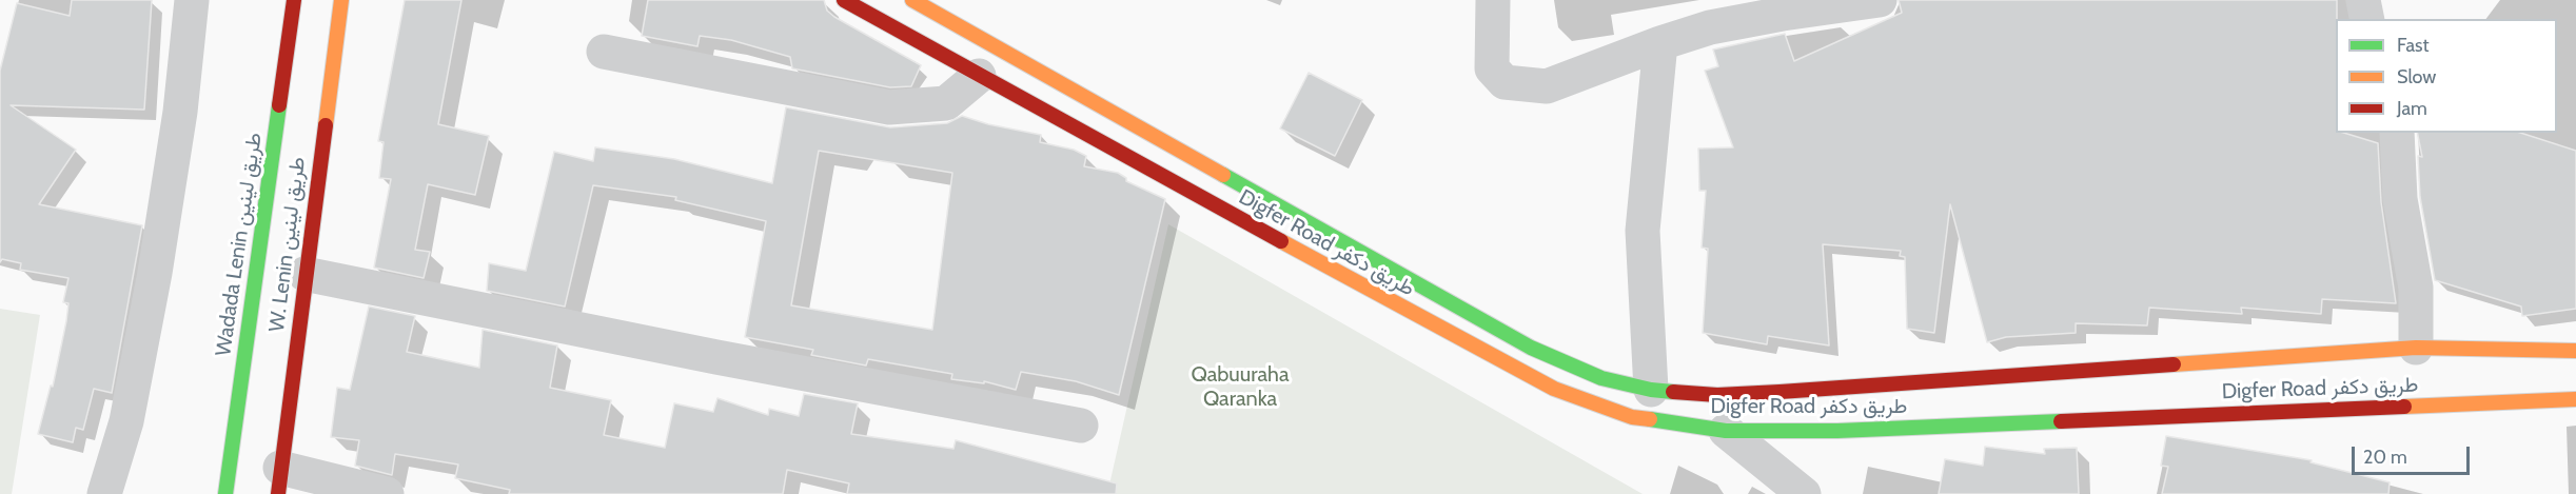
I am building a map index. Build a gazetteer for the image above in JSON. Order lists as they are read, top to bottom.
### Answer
{
  "streets": {
    "street": ["Digfer Road طريق دكفر", "Wadada Lenin طريق لينين", "W. Lenin طريق لينين"]
  },
  "parks": ["Qabuuraha Qaranka"],
  "legend": ["Fast", "Slow", "Jam"],
  "scale_bar": "20 m"
}
